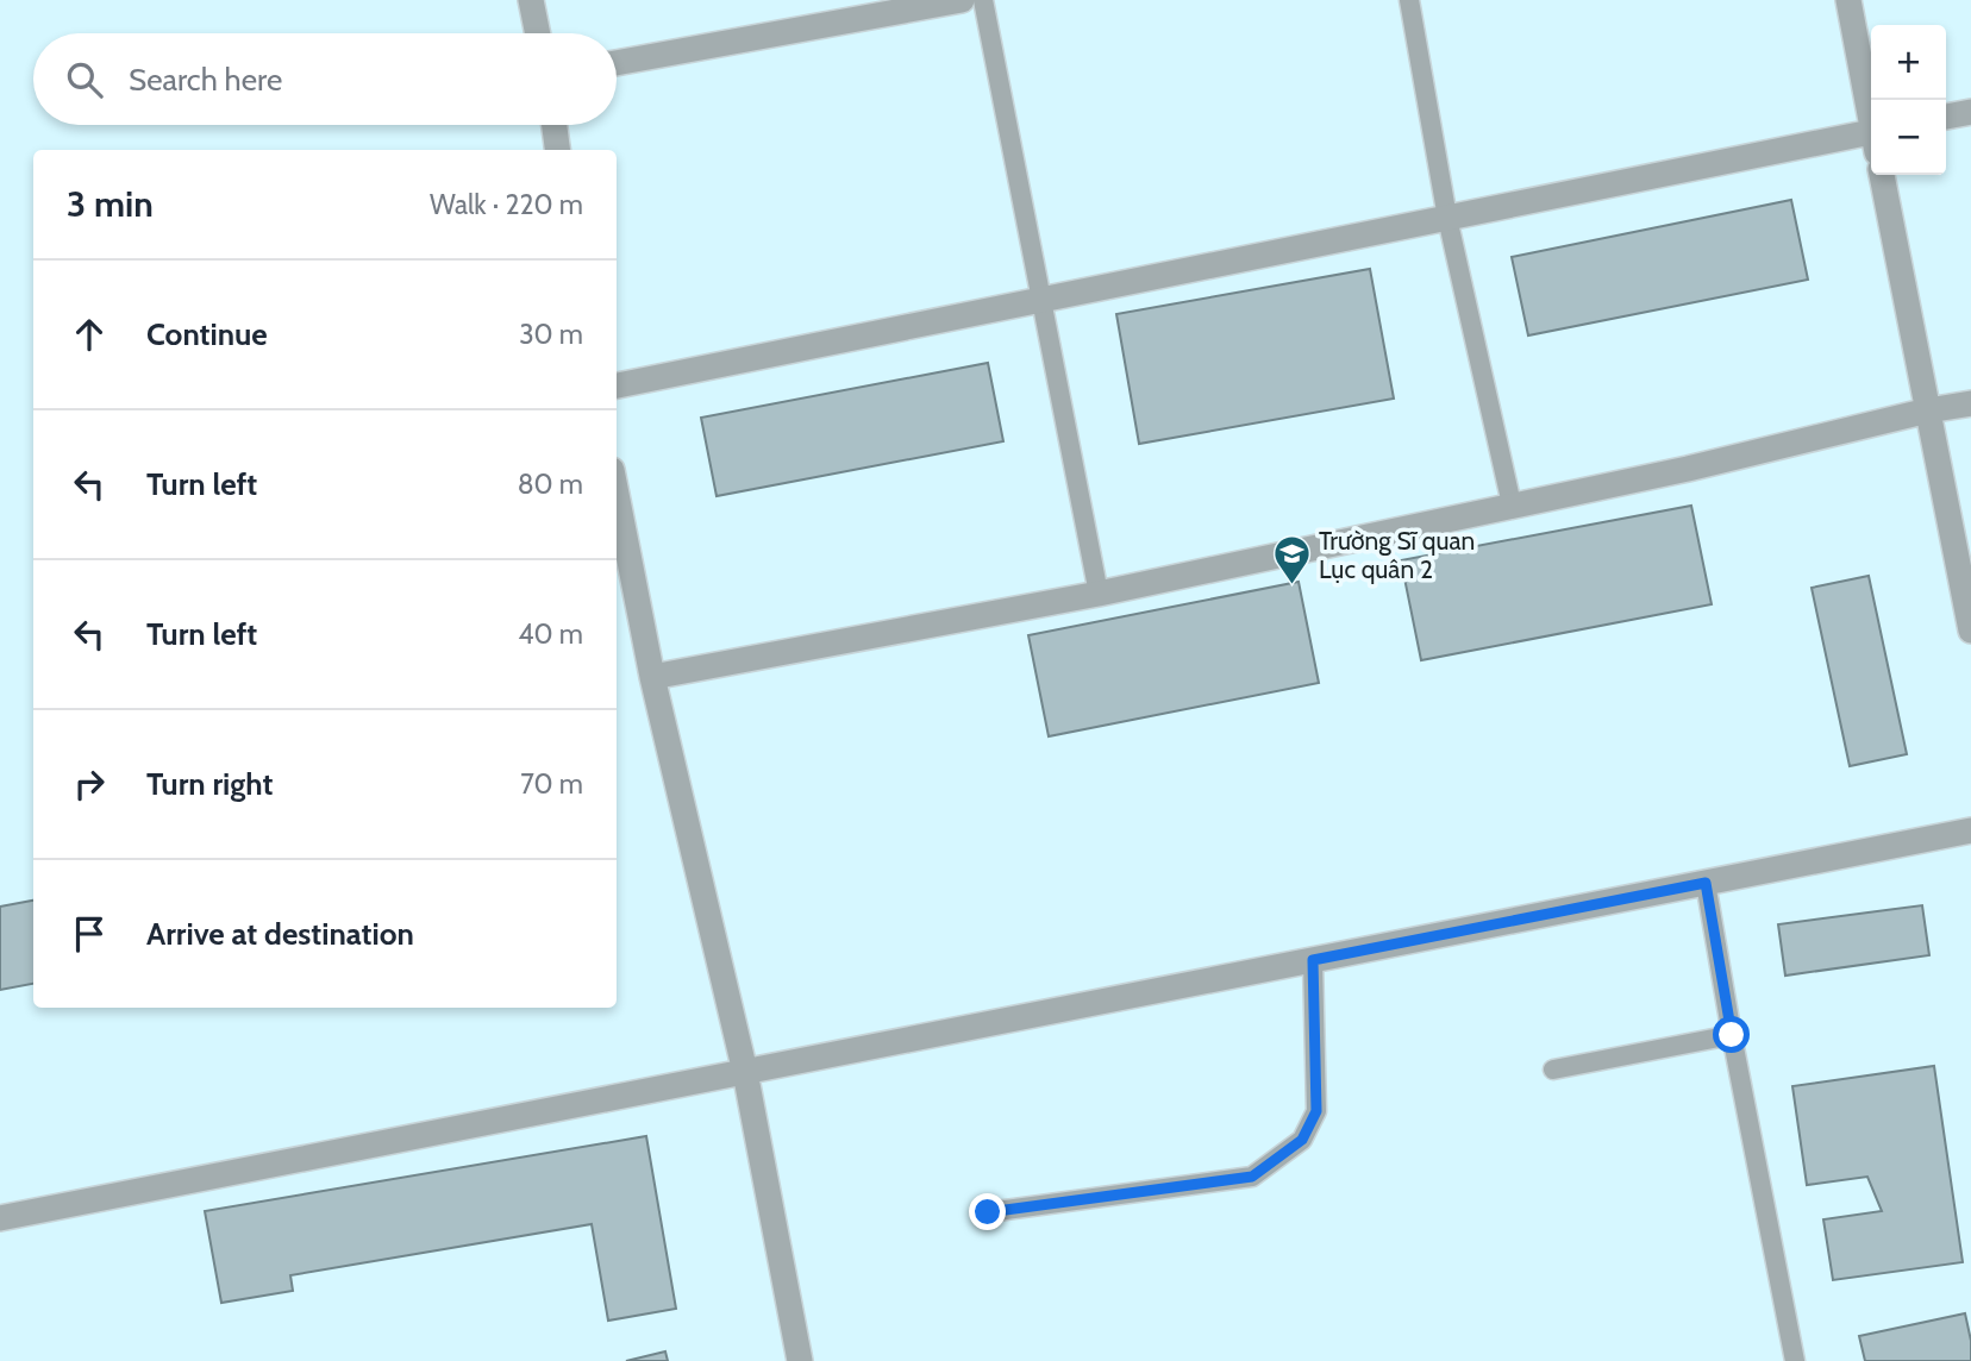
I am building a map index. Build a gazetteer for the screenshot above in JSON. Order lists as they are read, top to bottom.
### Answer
{
  "places": {
    "school or university": ["Trường Sĩ quan Lục quân 2"]
  },
  "page": {
    "map_buttons": ["+", "−"],
    "search": "Search here",
    "heading": ["3 min", "Walk · 220 m"],
    "list": [
      ["Continue", "30 m"],
      ["Turn left", "80 m"],
      ["Turn left", "40 m"],
      ["Turn right", "70 m"],
      "Arrive at destination"
    ]
  }
}
